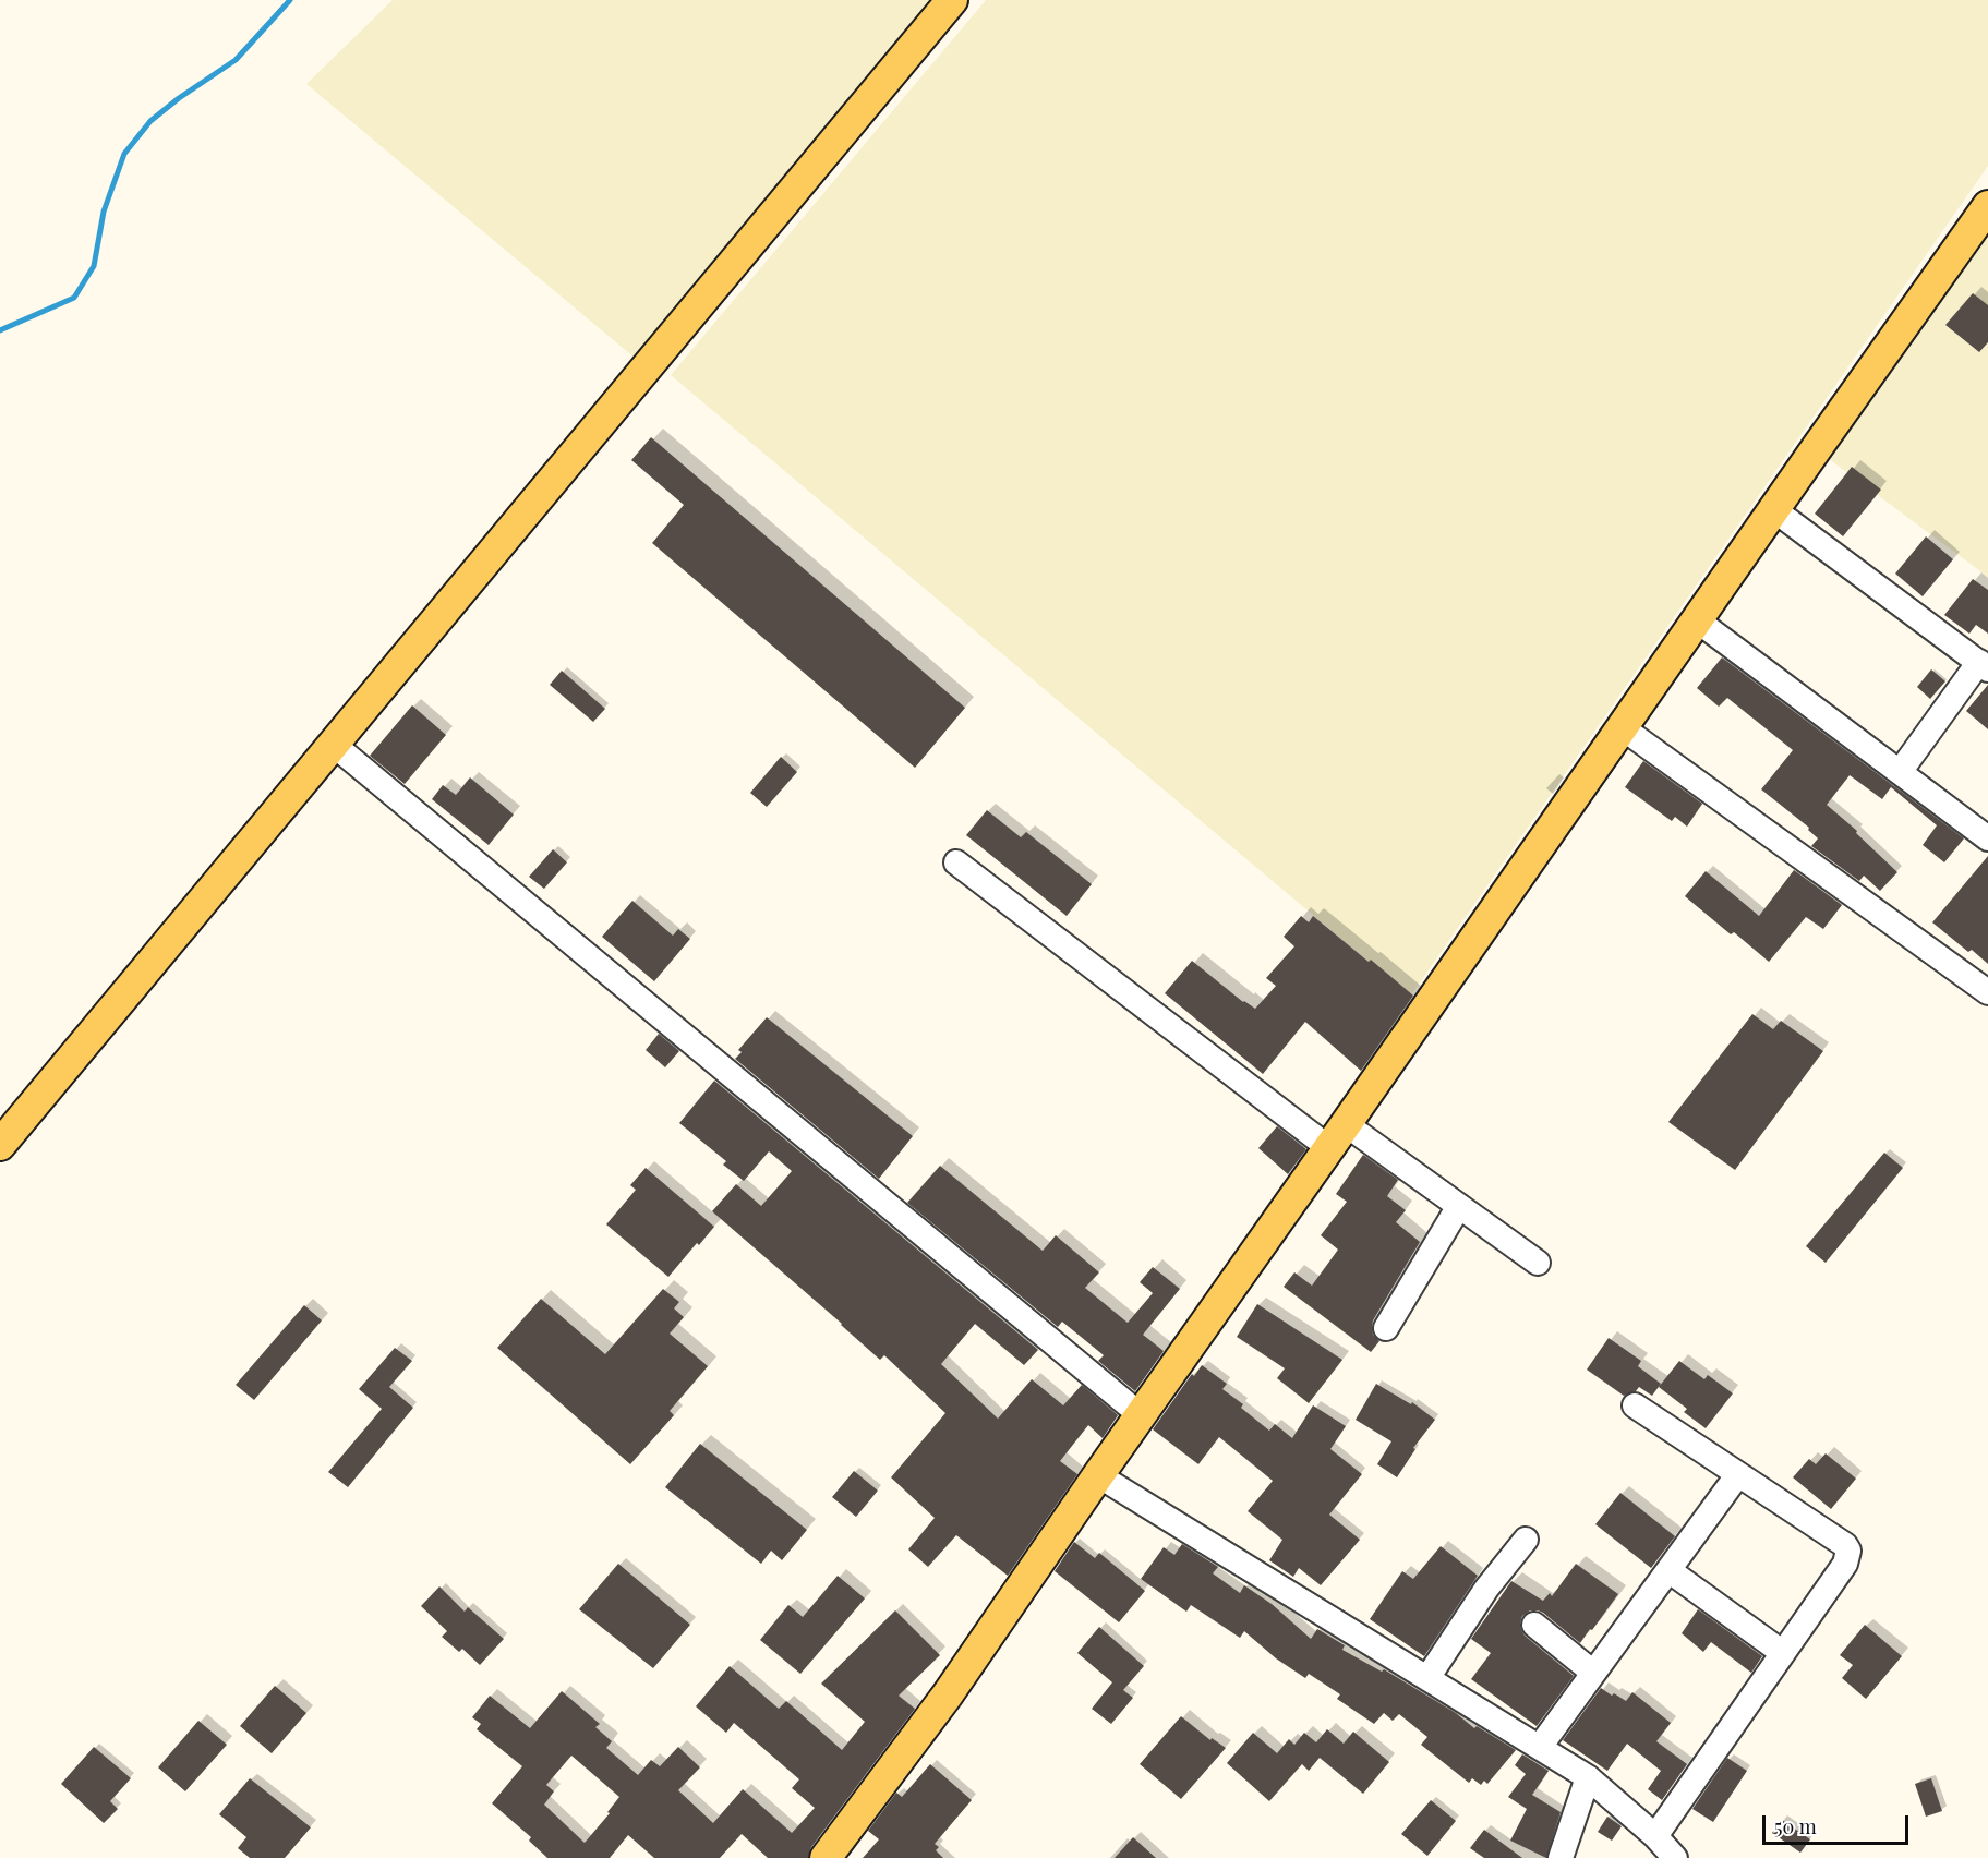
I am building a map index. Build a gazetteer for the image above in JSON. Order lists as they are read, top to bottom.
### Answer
{
  "scale_bar": "50 m"
}
